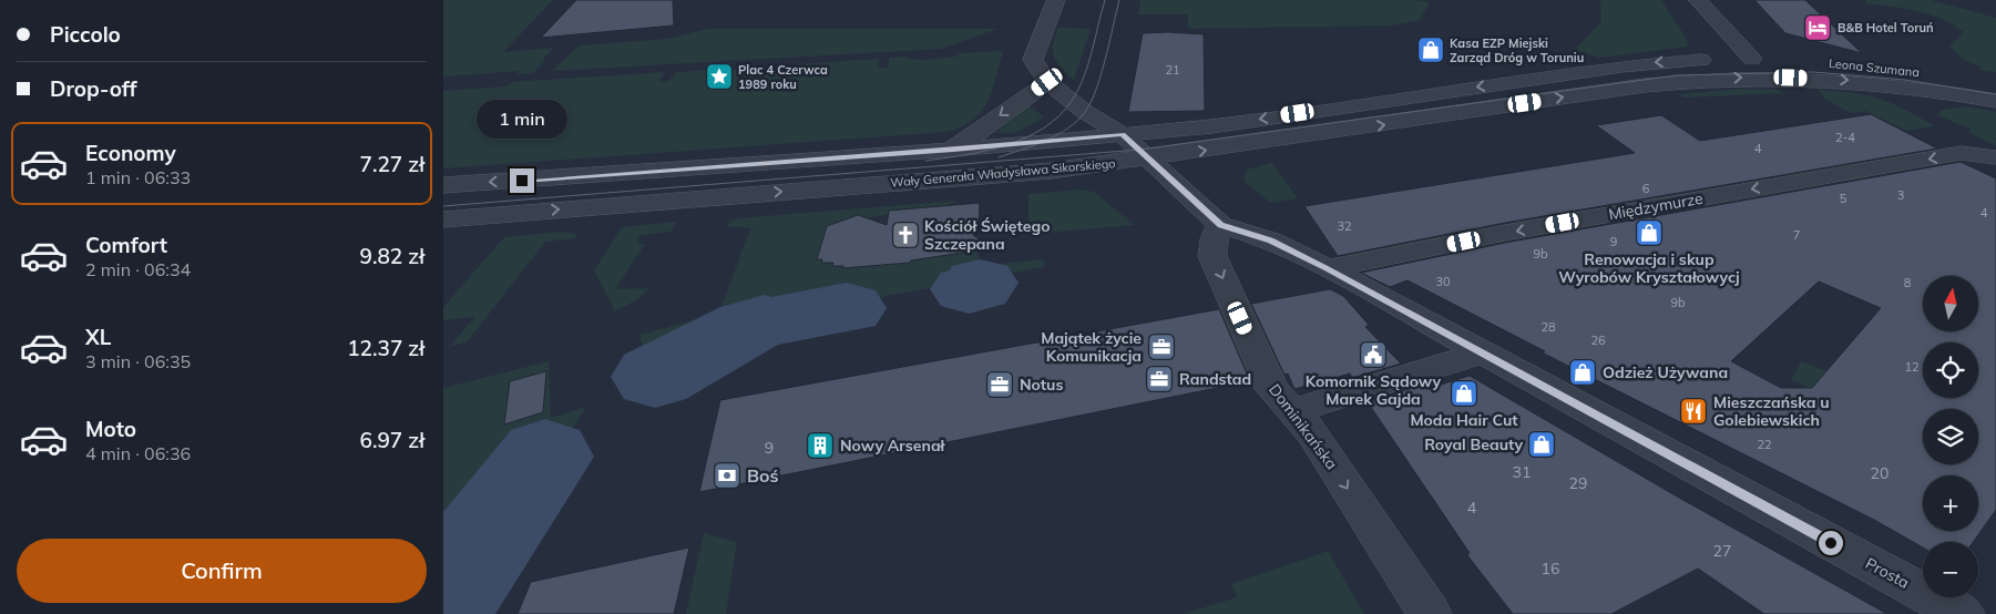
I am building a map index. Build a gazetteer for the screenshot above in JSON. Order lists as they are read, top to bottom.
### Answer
{
  "streets": {
    "street": [
      "Leona Szumana",
      "Wały Generała Władysława Sikorskiego",
      "Międzymurze",
      "Dominikańska",
      "Prosta"
    ]
  },
  "crossings": [
    ["Leona Szumana", "Wały Generała Władysława Sikorskiego"],
    ["Wały Generała Władysława Sikorskiego", "Prosta"],
    ["Międzymurze", "Prosta"],
    ["Dominikańska", "Prosta"]
  ],
  "one_way": ["Międzymurze", "Dominikańska"],
  "places": {
    "hotel": ["B&B Hotel Toruń"],
    "shop": [
      "Kasa EZP Miejski Zarząd Dróg w Toruniu",
      "Renowacja i skup Wyrobów Kryształowycj",
      "Odzież Używana",
      "Moda Hair Cut",
      "Royal Beauty"
    ],
    "place": ["Plac 4 Czerwca 1989 roku"],
    "church": ["Kościół Świętego Szczepana"],
    "office": ["Majątek życie Komunikacja", "Randstad", "Notus"],
    "public building": ["Komornik Sądowy Marek Gajda"],
    "restaurant": ["Mieszczańska u Golebiewskich"],
    "building": ["Nowy Arsenał"],
    "bank": ["Boś"]
  },
  "house_numbers": [
    "21",
    "2-4",
    "4",
    "6",
    "3",
    "5",
    "4",
    "32",
    "7",
    "9",
    "9b",
    "30",
    "8",
    "9b",
    "28",
    "26",
    "12",
    "22",
    "9",
    "31",
    "20",
    "29",
    "4",
    "27",
    "16"
  ],
  "north": "top",
  "page": {
    "banner": ["Piccolo", "Drop-off"],
    "bubble": "1 min",
    "list": [
      {
        "name": "Economy",
        "note": "1 min · 06:33",
        "value": "7.27 zł"
      },
      {
        "name": "Comfort",
        "note": "2 min · 06:34",
        "value": "9.82 zł"
      },
      {
        "name": "XL",
        "note": "3 min · 06:35",
        "value": "12.37 zł"
      },
      {
        "name": "Moto",
        "note": "4 min · 06:36",
        "value": "6.97 zł"
      }
    ],
    "map_buttons": ["+", "−"],
    "buttons": "Confirm"
  }
}
